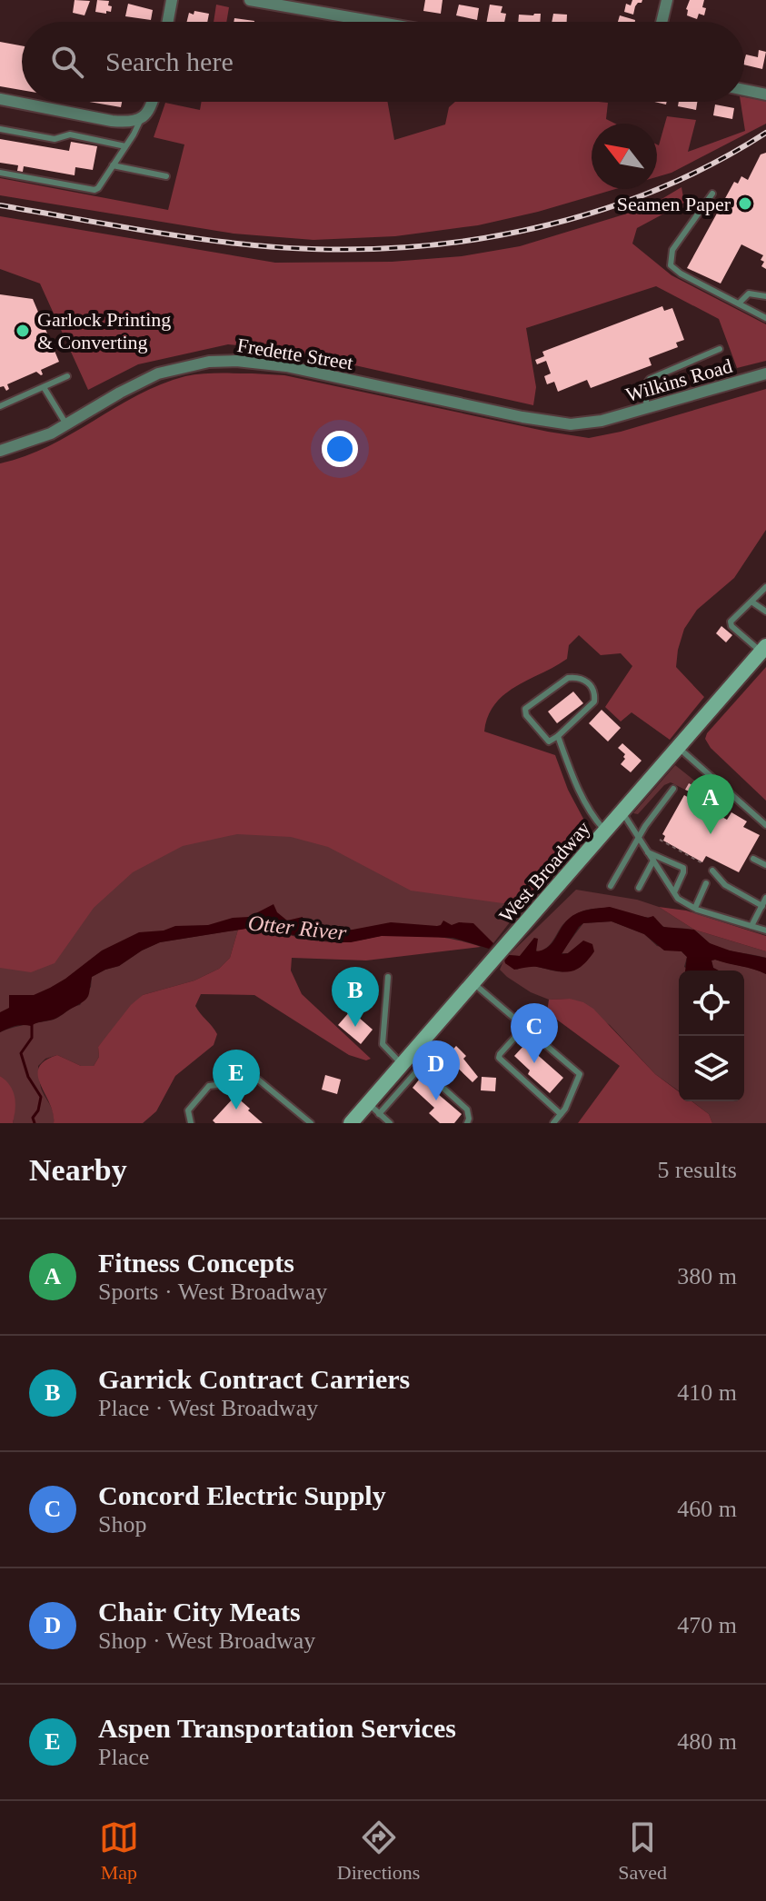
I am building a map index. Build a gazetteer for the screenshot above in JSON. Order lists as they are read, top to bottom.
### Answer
{
  "streets": {
    "main road": ["West Broadway"],
    "street": ["Fredette Street", "Wilkins Road"]
  },
  "crossings": [
    ["Fredette Street", "Wilkins Road"]
  ],
  "water": ["Otter River"],
  "places": ["Seamen Paper", "Garlock Printing & Converting"],
  "north": "top left",
  "page": {
    "search": "Search here",
    "pins": [
      "A",
      "B",
      "C",
      "D",
      "E"
    ],
    "heading": ["Nearby", "5 results"],
    "list": [
      {
        "mark": "A",
        "name": "Fitness Concepts",
        "note": "Sports · West Broadway",
        "value": "380 m"
      },
      {
        "mark": "B",
        "name": "Garrick Contract Carriers",
        "note": "Place · West Broadway",
        "value": "410 m"
      },
      {
        "mark": "C",
        "name": "Concord Electric Supply",
        "note": "Shop",
        "value": "460 m"
      },
      {
        "mark": "D",
        "name": "Chair City Meats",
        "note": "Shop · West Broadway",
        "value": "470 m"
      },
      {
        "mark": "E",
        "name": "Aspen Transportation Services",
        "note": "Place",
        "value": "480 m"
      }
    ],
    "nav": ["Map", "Directions", "Saved"]
  }
}
